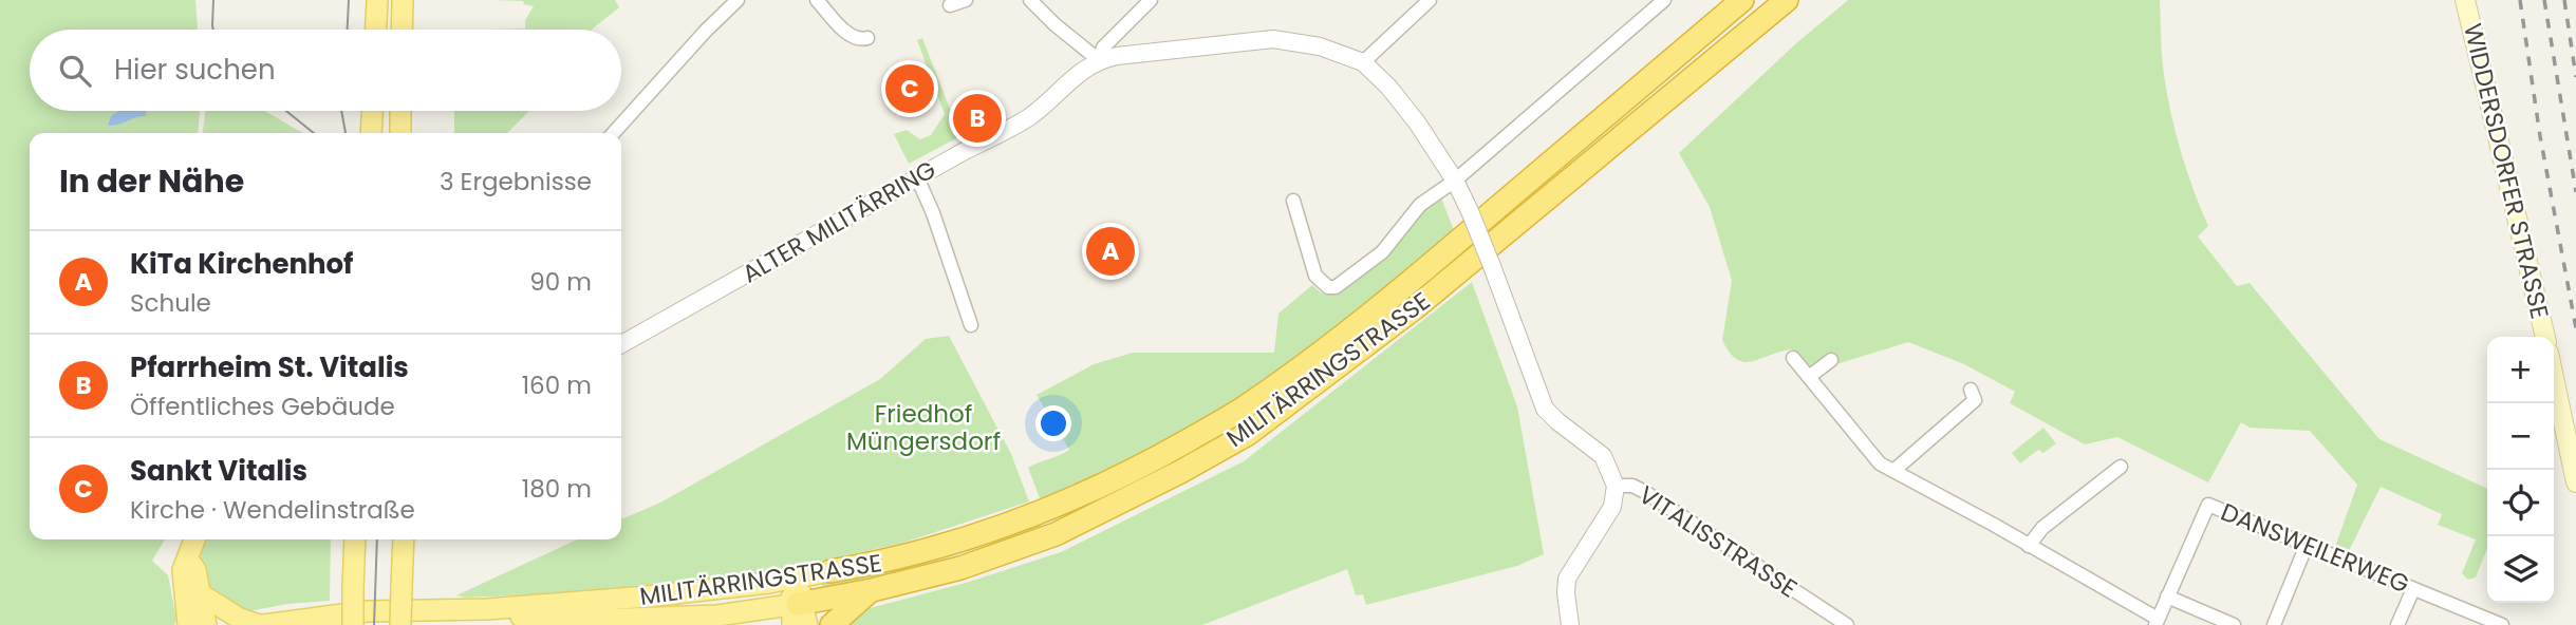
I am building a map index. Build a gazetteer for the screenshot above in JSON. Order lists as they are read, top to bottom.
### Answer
{
  "streets": {
    "highway": ["MILITÄRRINGSTRASSE"],
    "main road": ["WIDDERSDORFER STRASSE"],
    "street": ["ALTER MILITÄRRING", "VITALISSTRASSE", "DANSWEILERWEG"]
  },
  "parks": ["Friedhof Müngersdorf"],
  "page": {
    "search": "Hier suchen",
    "pins": ["C", "B", "A"],
    "heading": ["In der Nähe", "3 Ergebnisse"],
    "list": [
      {
        "mark": "A",
        "name": "KiTa Kirchenhof",
        "note": "Schule",
        "value": "90 m"
      },
      {
        "mark": "B",
        "name": "Pfarrheim St. Vitalis",
        "note": "Öffentliches Gebäude",
        "value": "160 m"
      },
      {
        "mark": "C",
        "name": "Sankt Vitalis",
        "note": "Kirche · Wendelinstraße",
        "value": "180 m"
      }
    ],
    "map_buttons": ["+", "−"]
  }
}
